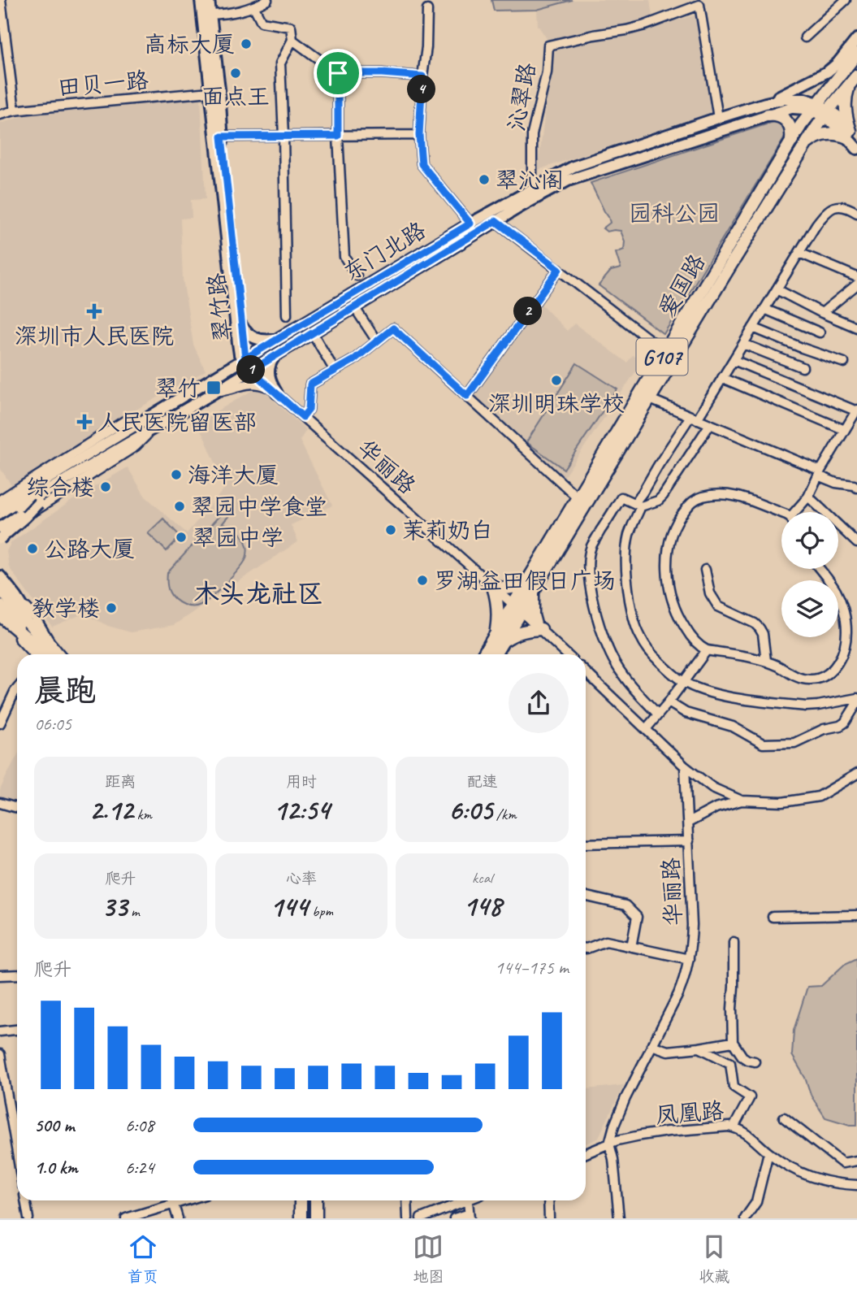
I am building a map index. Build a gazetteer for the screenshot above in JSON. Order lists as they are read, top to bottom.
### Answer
{
  "streets": {
    "highway": ["爱国路", "G107"],
    "main road": ["东门北路", "翠竹路"],
    "street": [
      "田贝一路",
      "沁翠路",
      "华丽路",
      "凤凰路"
    ]
  },
  "crossings": [
    ["田贝一路", "翠竹路"],
    ["沁翠路", "东门北路"],
    ["东门北路", "爱国路"],
    ["东门北路", "翠竹路"],
    ["东门北路", "华丽路"],
    ["爱国路", "华丽路"],
    ["翠竹路", "华丽路"],
    ["华丽路", "凤凰路"]
  ],
  "districts": ["木头龙社区"],
  "parks": ["园科公园"],
  "places": {
    "other": [
      "高标大厦",
      "面点王",
      "翠沁阁",
      "深圳明珠学校",
      "海洋大厦",
      "综合楼",
      "翠园中学食堂",
      "茉莉奶白",
      "翠园中学",
      "公路大厦",
      "罗湖益田假日广场",
      "教学楼"
    ],
    "health": ["深圳市人民医院", "人民医院留医部"],
    "transit": ["翠竹"]
  },
  "page": {
    "pins": ["4", "2", "1"],
    "heading": ["晨跑", "06:05"],
    "stats": [
      ["距离", "2.12 km"],
      ["用时", "12:54"],
      ["配速", "6:05 /km"],
      ["爬升", "33 m"],
      ["心率", "144 bpm"],
      ["kcal", "148"]
    ],
    "chart": ["爬升", "144–175 m"],
    "list": [
      {
        "name": "500 m",
        "note": "6:08"
      },
      {
        "name": "1.0 km",
        "note": "6:24"
      }
    ],
    "tabs": ["首页", "地图", "收藏"]
  }
}
